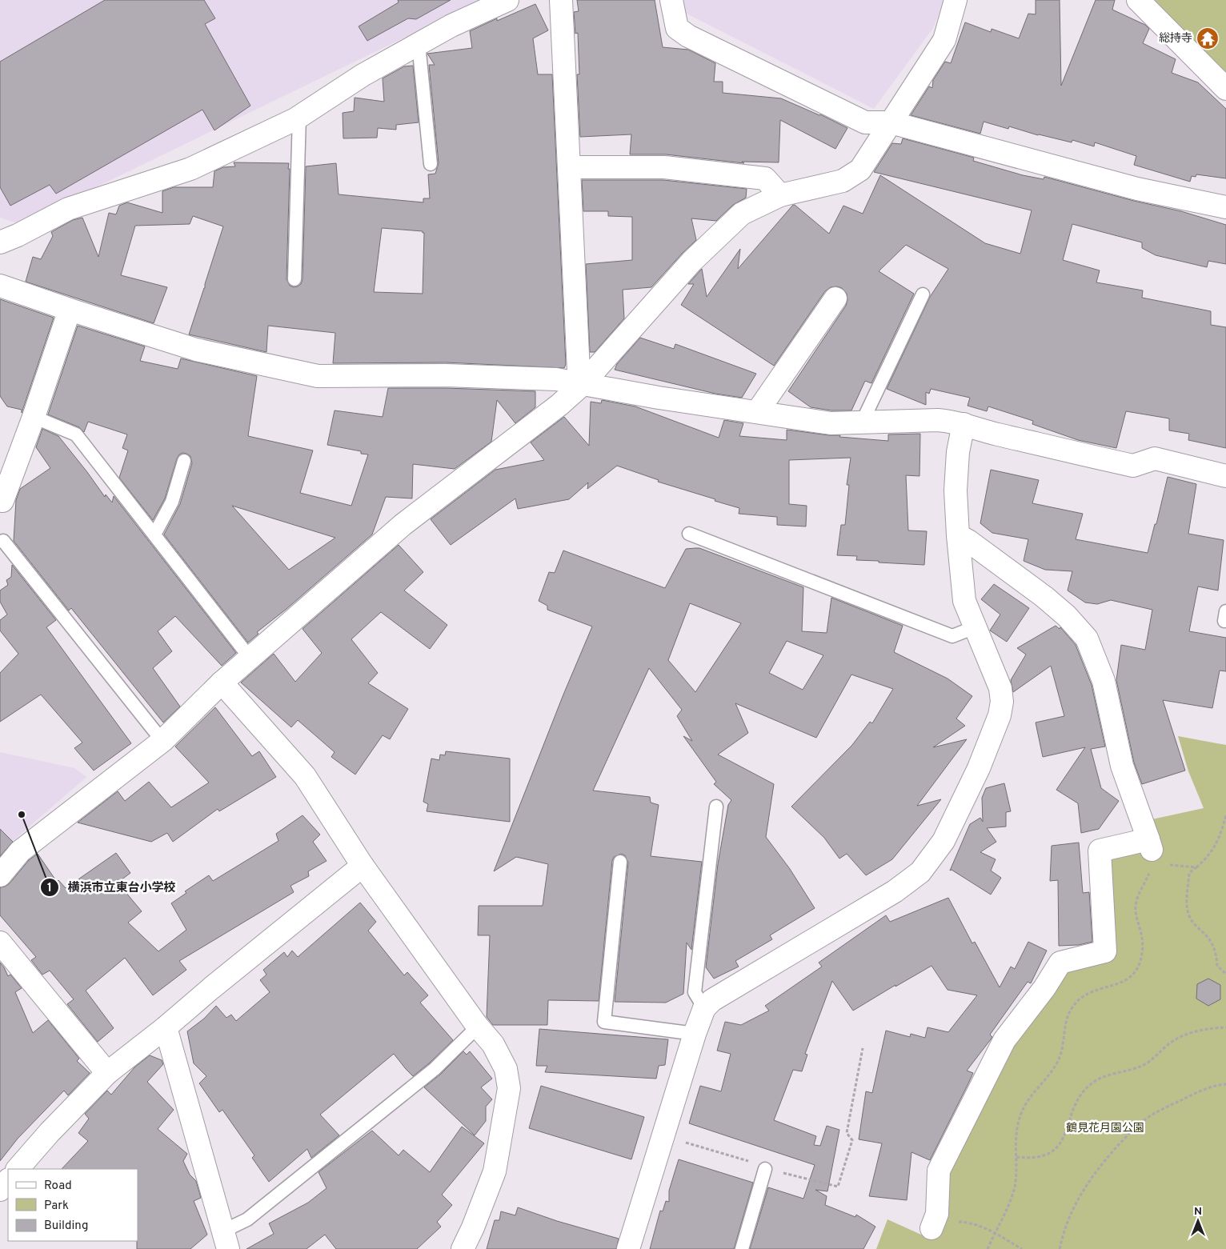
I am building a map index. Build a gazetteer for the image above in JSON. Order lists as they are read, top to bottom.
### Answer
{
  "parks": ["鶴見花月園公園"],
  "places": {
    "temple": ["総持寺"],
    "other": ["横浜市立東台小学校"]
  },
  "legend": ["Road", "Park", "Building"],
  "north": "top"
}
